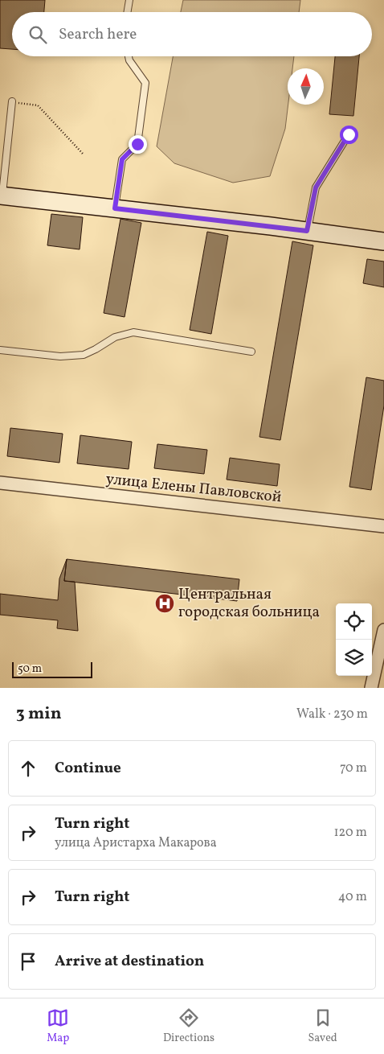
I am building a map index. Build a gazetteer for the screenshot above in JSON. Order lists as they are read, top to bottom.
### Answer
{
  "streets": {
    "street": ["улица Елены Павловской"]
  },
  "places": {
    "hospital": ["Центральная городская больница"]
  },
  "scale_bar": "50 m",
  "north": "top",
  "page": {
    "search": "Search here",
    "scale": "50 m",
    "heading": ["3 min", "Walk · 230 m"],
    "list": [
      ["Continue", "70 m"],
      ["Turn right", "улица Аристарха Макарова", "120 m"],
      ["Turn right", "40 m"],
      "Arrive at destination"
    ],
    "nav": ["Map", "Directions", "Saved"]
  }
}
